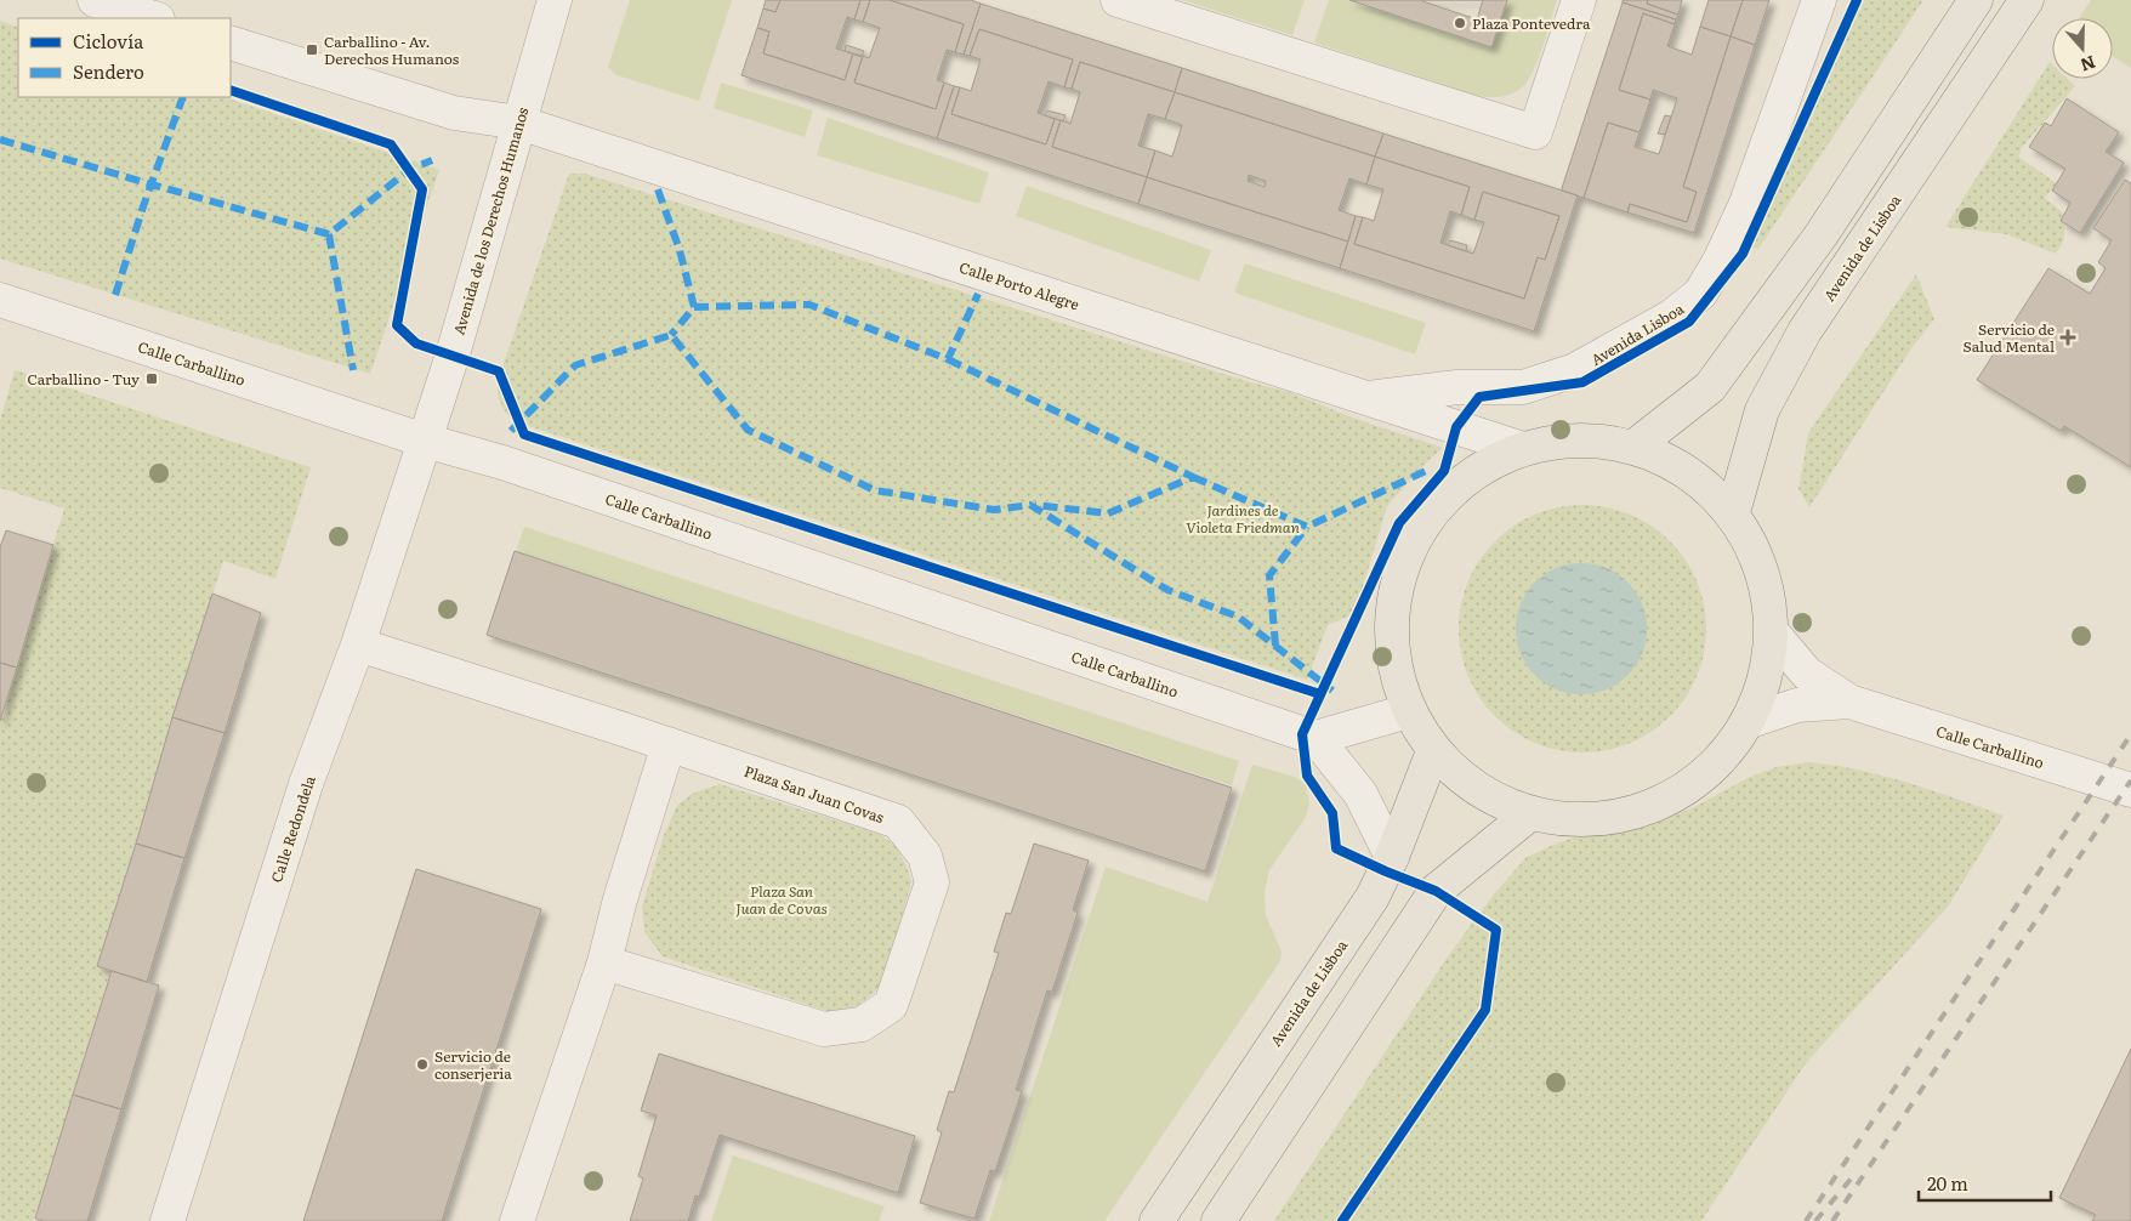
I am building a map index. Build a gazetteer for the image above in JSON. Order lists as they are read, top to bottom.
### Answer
{
  "streets": {
    "main road": ["Avenida de Lisboa"],
    "street": [
      "Avenida de los Derechos Humanos",
      "Calle Porto Alegre",
      "Avenida Lisboa",
      "Calle Carballino",
      "Plaza San Juan Covas",
      "Calle Redondela"
    ]
  },
  "crossings": [
    ["Avenida de los Derechos Humanos", "Calle Porto Alegre"],
    ["Avenida de los Derechos Humanos", "Calle Carballino"],
    ["Avenida de los Derechos Humanos", "Calle Redondela"],
    ["Calle Porto Alegre", "Avenida Lisboa"],
    ["Calle Carballino", "Calle Redondela"],
    ["Plaza San Juan Covas", "Calle Redondela"]
  ],
  "parks": ["Jardines de Violeta Friedman", "Plaza San Juan de Covas"],
  "places": {
    "other": ["Plaza Pontevedra", "Servicio de conserjeria"],
    "transit": ["Carballino - Av. Derechos Humanos", "Carballino - Tuy"],
    "health": ["Servicio de Salud Mental"]
  },
  "legend": ["Ciclovía", "Sendero"],
  "scale_bar": "20 m",
  "north": "bottom"
}
